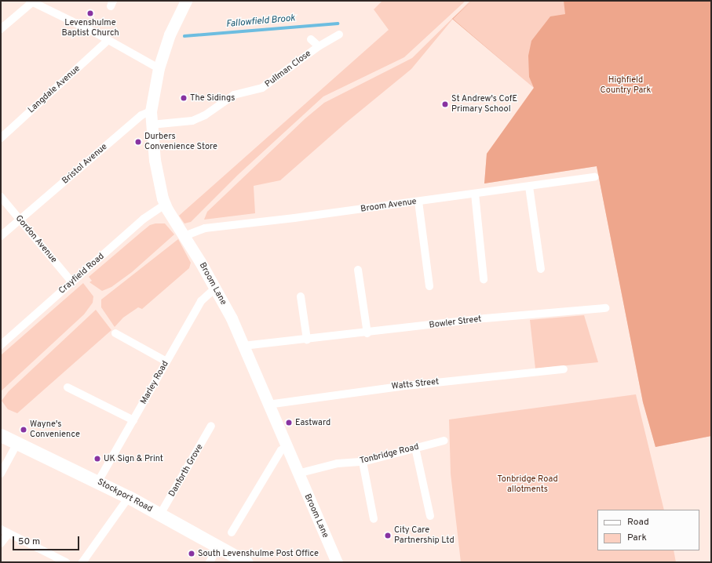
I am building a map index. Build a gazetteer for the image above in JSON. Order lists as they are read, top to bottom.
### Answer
{
  "streets": {
    "highway": ["Stockport Road"],
    "main road": ["Broom Lane"],
    "street": [
      "Pullman Close",
      "Langdale Avenue",
      "Bristol Avenue",
      "Broom Avenue",
      "Gordon Avenue",
      "Crayfield Road",
      "Bowler Street",
      "Marley Road",
      "Watts Street",
      "Tonbridge Road",
      "Danforth Grove"
    ]
  },
  "crossings": [
    ["Pullman Close", "Broom Lane"],
    ["Bristol Avenue", "Gordon Avenue"],
    ["Bristol Avenue", "Broom Lane"],
    ["Broom Avenue", "Broom Lane"],
    ["Gordon Avenue", "Crayfield Road"],
    ["Crayfield Road", "Broom Lane"],
    ["Broom Lane", "Bowler Street"],
    ["Broom Lane", "Marley Road"],
    ["Broom Lane", "Watts Street"],
    ["Broom Lane", "Tonbridge Road"],
    ["Marley Road", "Stockport Road"],
    ["Danforth Grove", "Stockport Road"]
  ],
  "water": ["Fallowfield Brook"],
  "parks": ["Highfield Country Park", "Tonbridge Road allotments"],
  "places": [
    "Levenshulme Baptist Church",
    "The Sidings",
    "St Andrew's CofE Primary School",
    "Durbers Convenience Store",
    "Eastward",
    "Wayne's Convenience",
    "UK Sign & Print",
    "City Care Partnership Ltd",
    "South Levenshulme Post Office"
  ],
  "legend": ["Road", "Park"],
  "scale_bar": "50 m"
}
